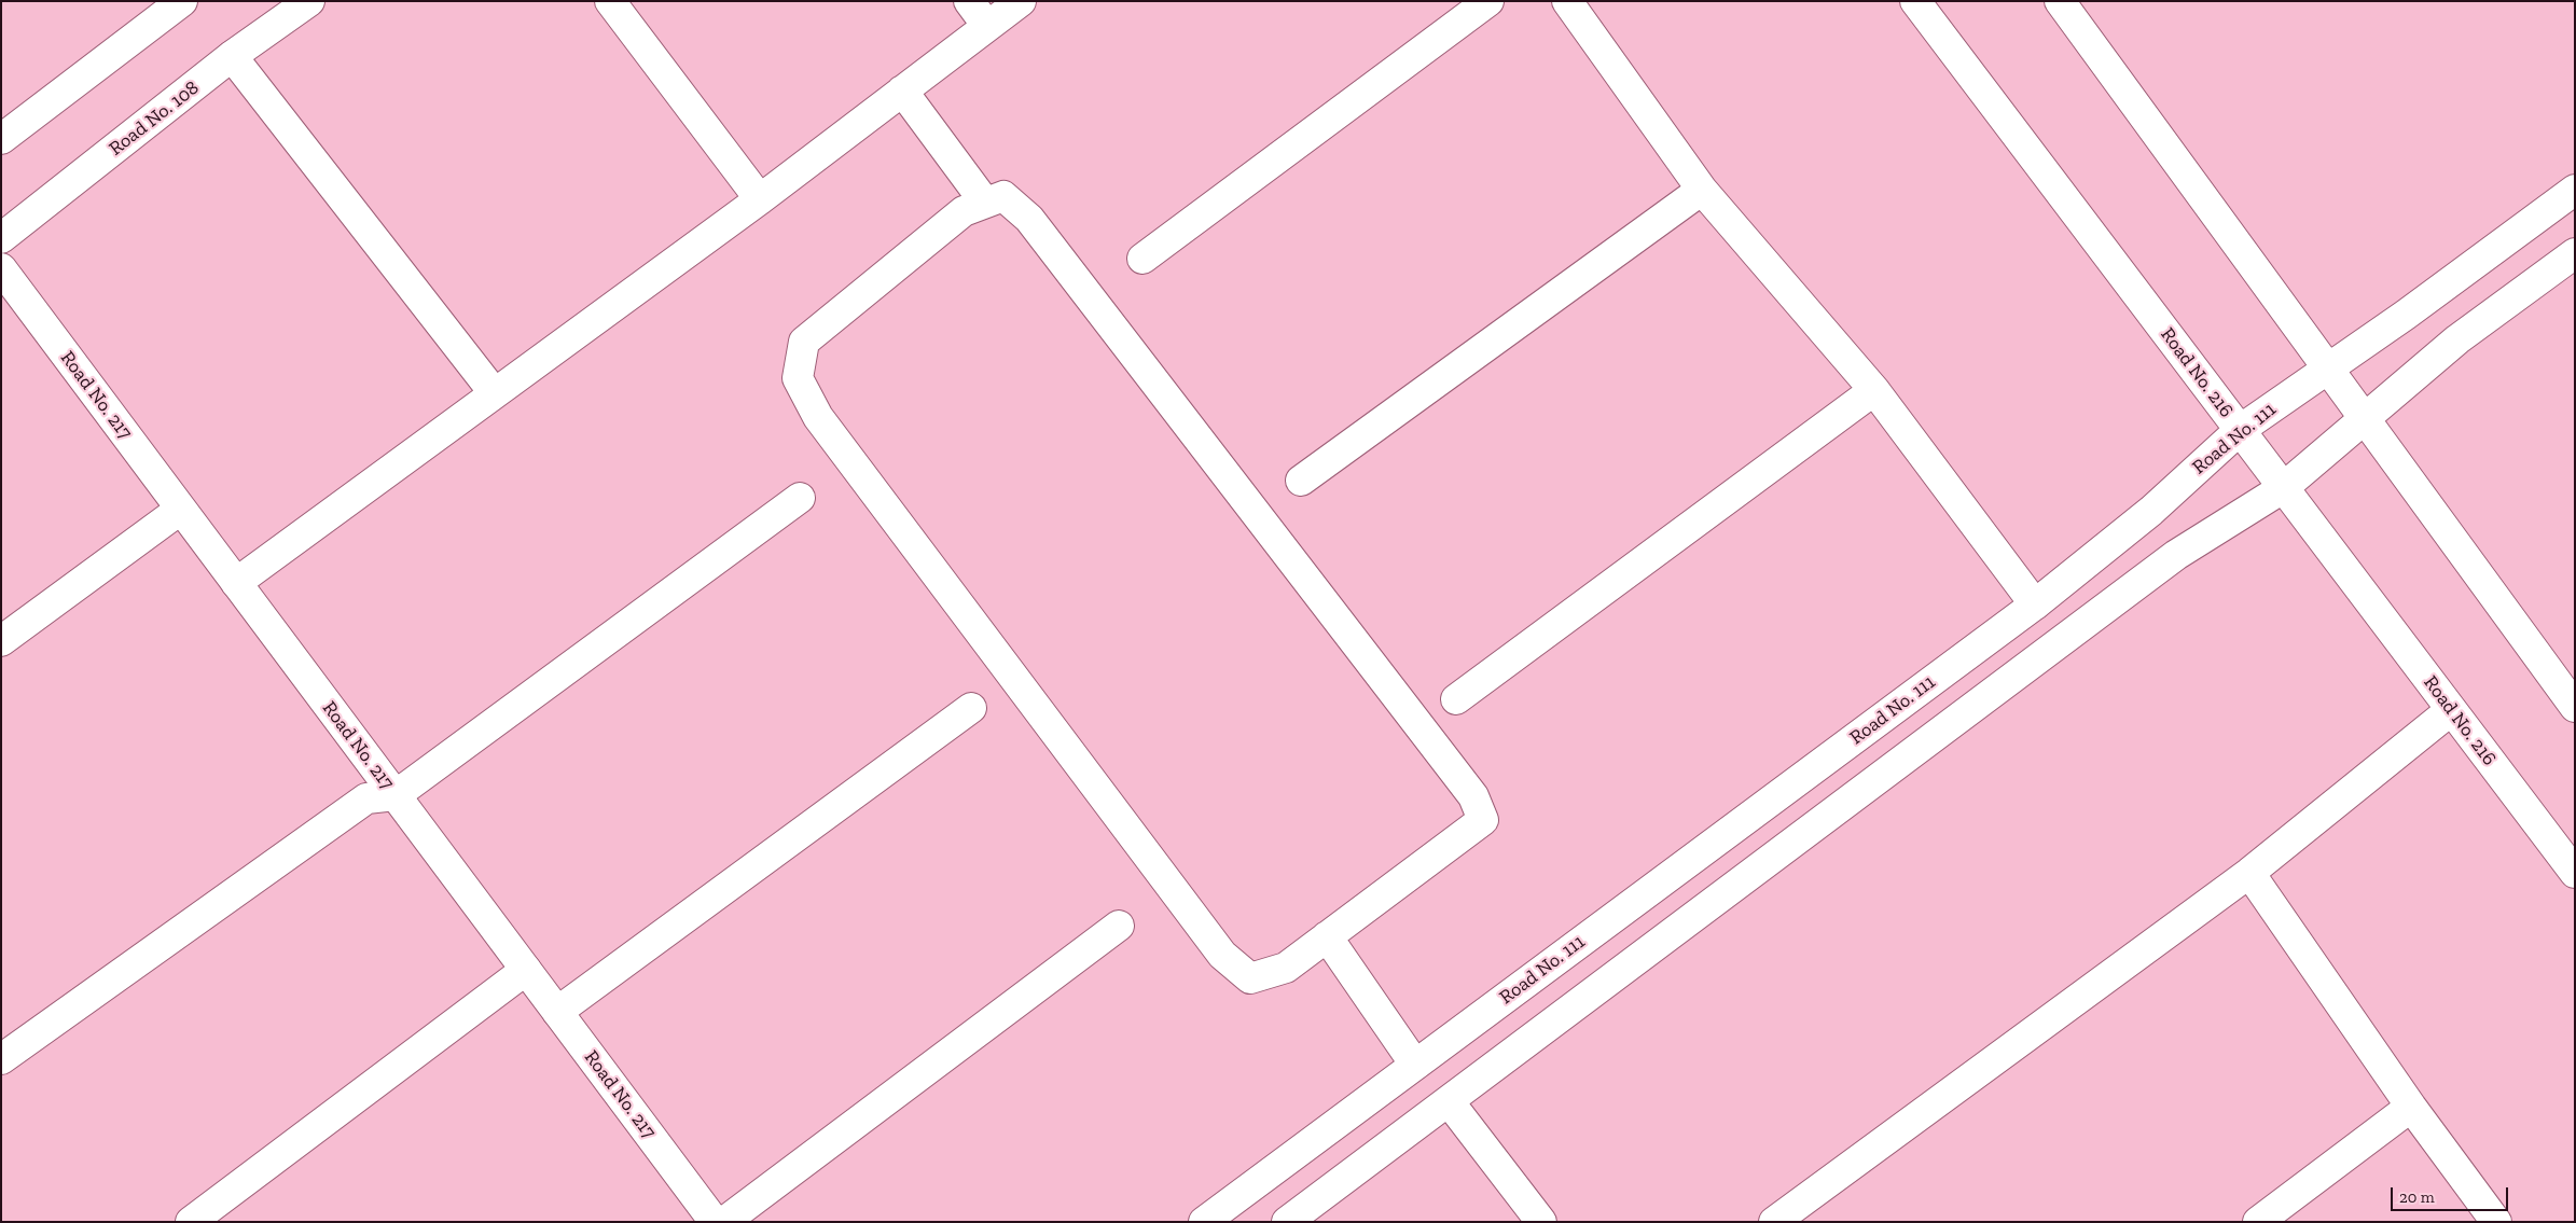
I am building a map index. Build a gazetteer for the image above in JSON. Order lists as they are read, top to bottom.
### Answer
{
  "streets": {
    "street": [
      "Road No. 108",
      "Road No. 216",
      "Road No. 217",
      "Road No. 111"
    ]
  },
  "crossings": [
    ["Road No. 216", "Road No. 111"]
  ],
  "scale_bar": "20 m"
}
